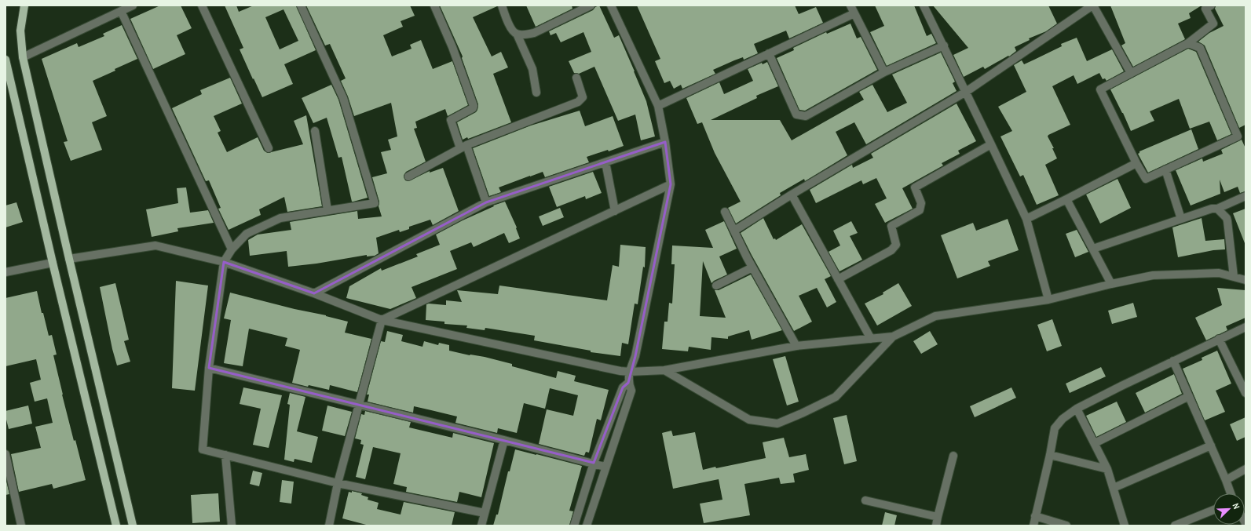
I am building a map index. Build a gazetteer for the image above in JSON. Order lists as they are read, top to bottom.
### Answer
{
  "north": "top right"
}
